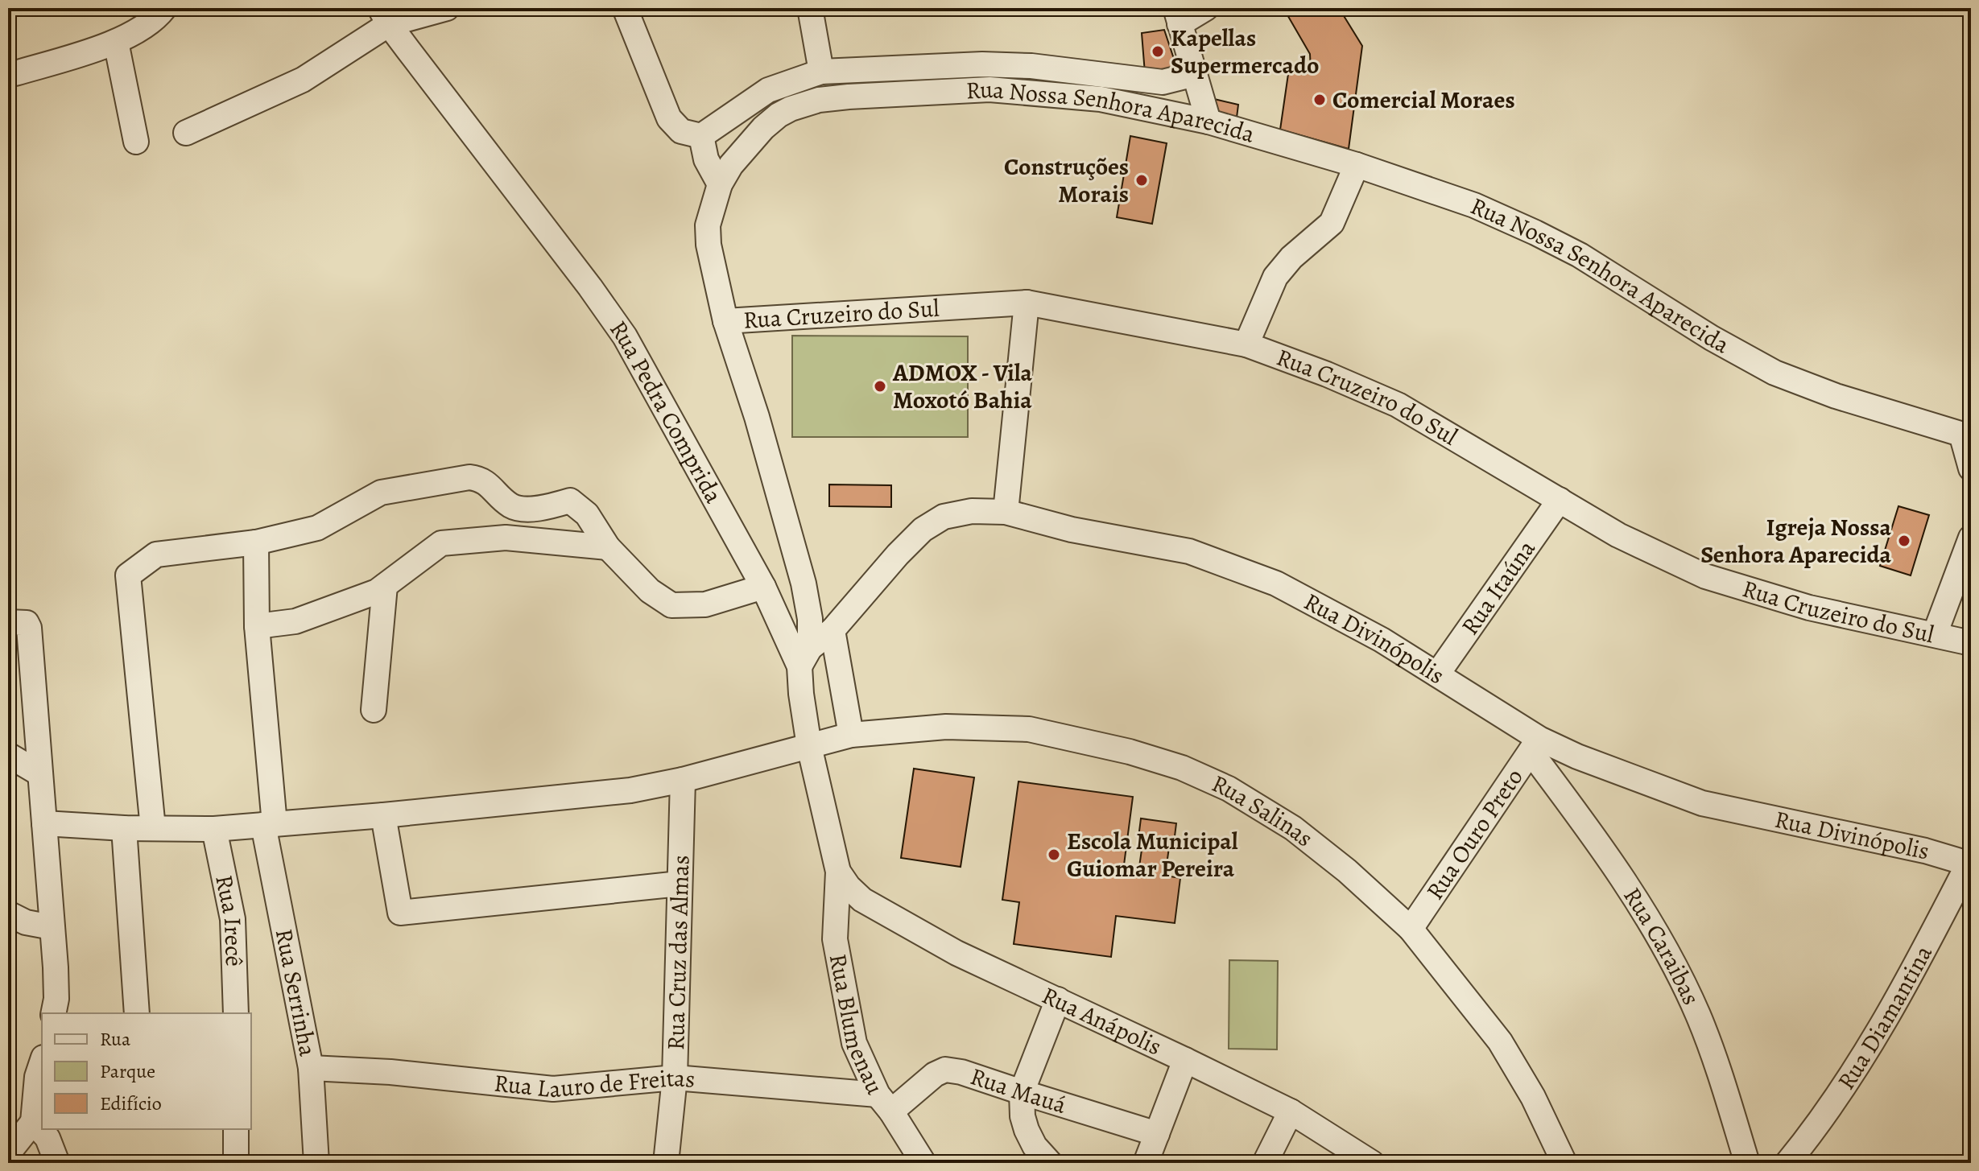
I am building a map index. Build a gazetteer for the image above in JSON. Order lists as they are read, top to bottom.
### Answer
{
  "streets": {
    "street": [
      "Rua Nossa Senhora Aparecida",
      "Rua Cruzeiro do Sul",
      "Rua Pedra Comprida",
      "Rua Itaúna",
      "Rua Divinópolis",
      "Rua Salinas",
      "Rua Ouro Preto",
      "Rua Irecê",
      "Rua Caraibas",
      "Rua Cruz das Almas",
      "Rua Serrinha",
      "Rua Diamantina",
      "Rua Anápolis",
      "Rua Blumenau",
      "Rua Lauro de Freitas",
      "Rua Mauá"
    ]
  },
  "crossings": [
    ["Rua Nossa Senhora Aparecida", "Rua Cruzeiro do Sul"],
    ["Rua Nossa Senhora Aparecida", "Rua Pedra Comprida"],
    ["Rua Nossa Senhora Aparecida", "Rua Divinópolis"],
    ["Rua Cruzeiro do Sul", "Rua Itaúna"],
    ["Rua Pedra Comprida", "Rua Divinópolis"],
    ["Rua Pedra Comprida", "Rua Salinas"],
    ["Rua Pedra Comprida", "Rua Anápolis"],
    ["Rua Pedra Comprida", "Rua Blumenau"],
    ["Rua Itaúna", "Rua Divinópolis"],
    ["Rua Divinópolis", "Rua Ouro Preto"],
    ["Rua Divinópolis", "Rua Caraibas"],
    ["Rua Divinópolis", "Rua Diamantina"],
    ["Rua Salinas", "Rua Ouro Preto"],
    ["Rua Salinas", "Rua Irecê"],
    ["Rua Salinas", "Rua Cruz das Almas"],
    ["Rua Salinas", "Rua Serrinha"],
    ["Rua Ouro Preto", "Rua Caraibas"],
    ["Rua Cruz das Almas", "Rua Lauro de Freitas"],
    ["Rua Serrinha", "Rua Lauro de Freitas"],
    ["Rua Anápolis", "Rua Blumenau"],
    ["Rua Blumenau", "Rua Lauro de Freitas"],
    ["Rua Blumenau", "Rua Mauá"],
    ["Rua Lauro de Freitas", "Rua Mauá"]
  ],
  "places": [
    "Kapellas Supermercado",
    "Comercial Moraes",
    "Construções Morais",
    "ADMOX - Vila Moxotó Bahia",
    "Igreja Nossa Senhora Aparecida",
    "Escola Municipal Guiomar Pereira"
  ],
  "legend": ["Rua", "Parque", "Edifício"]
}
